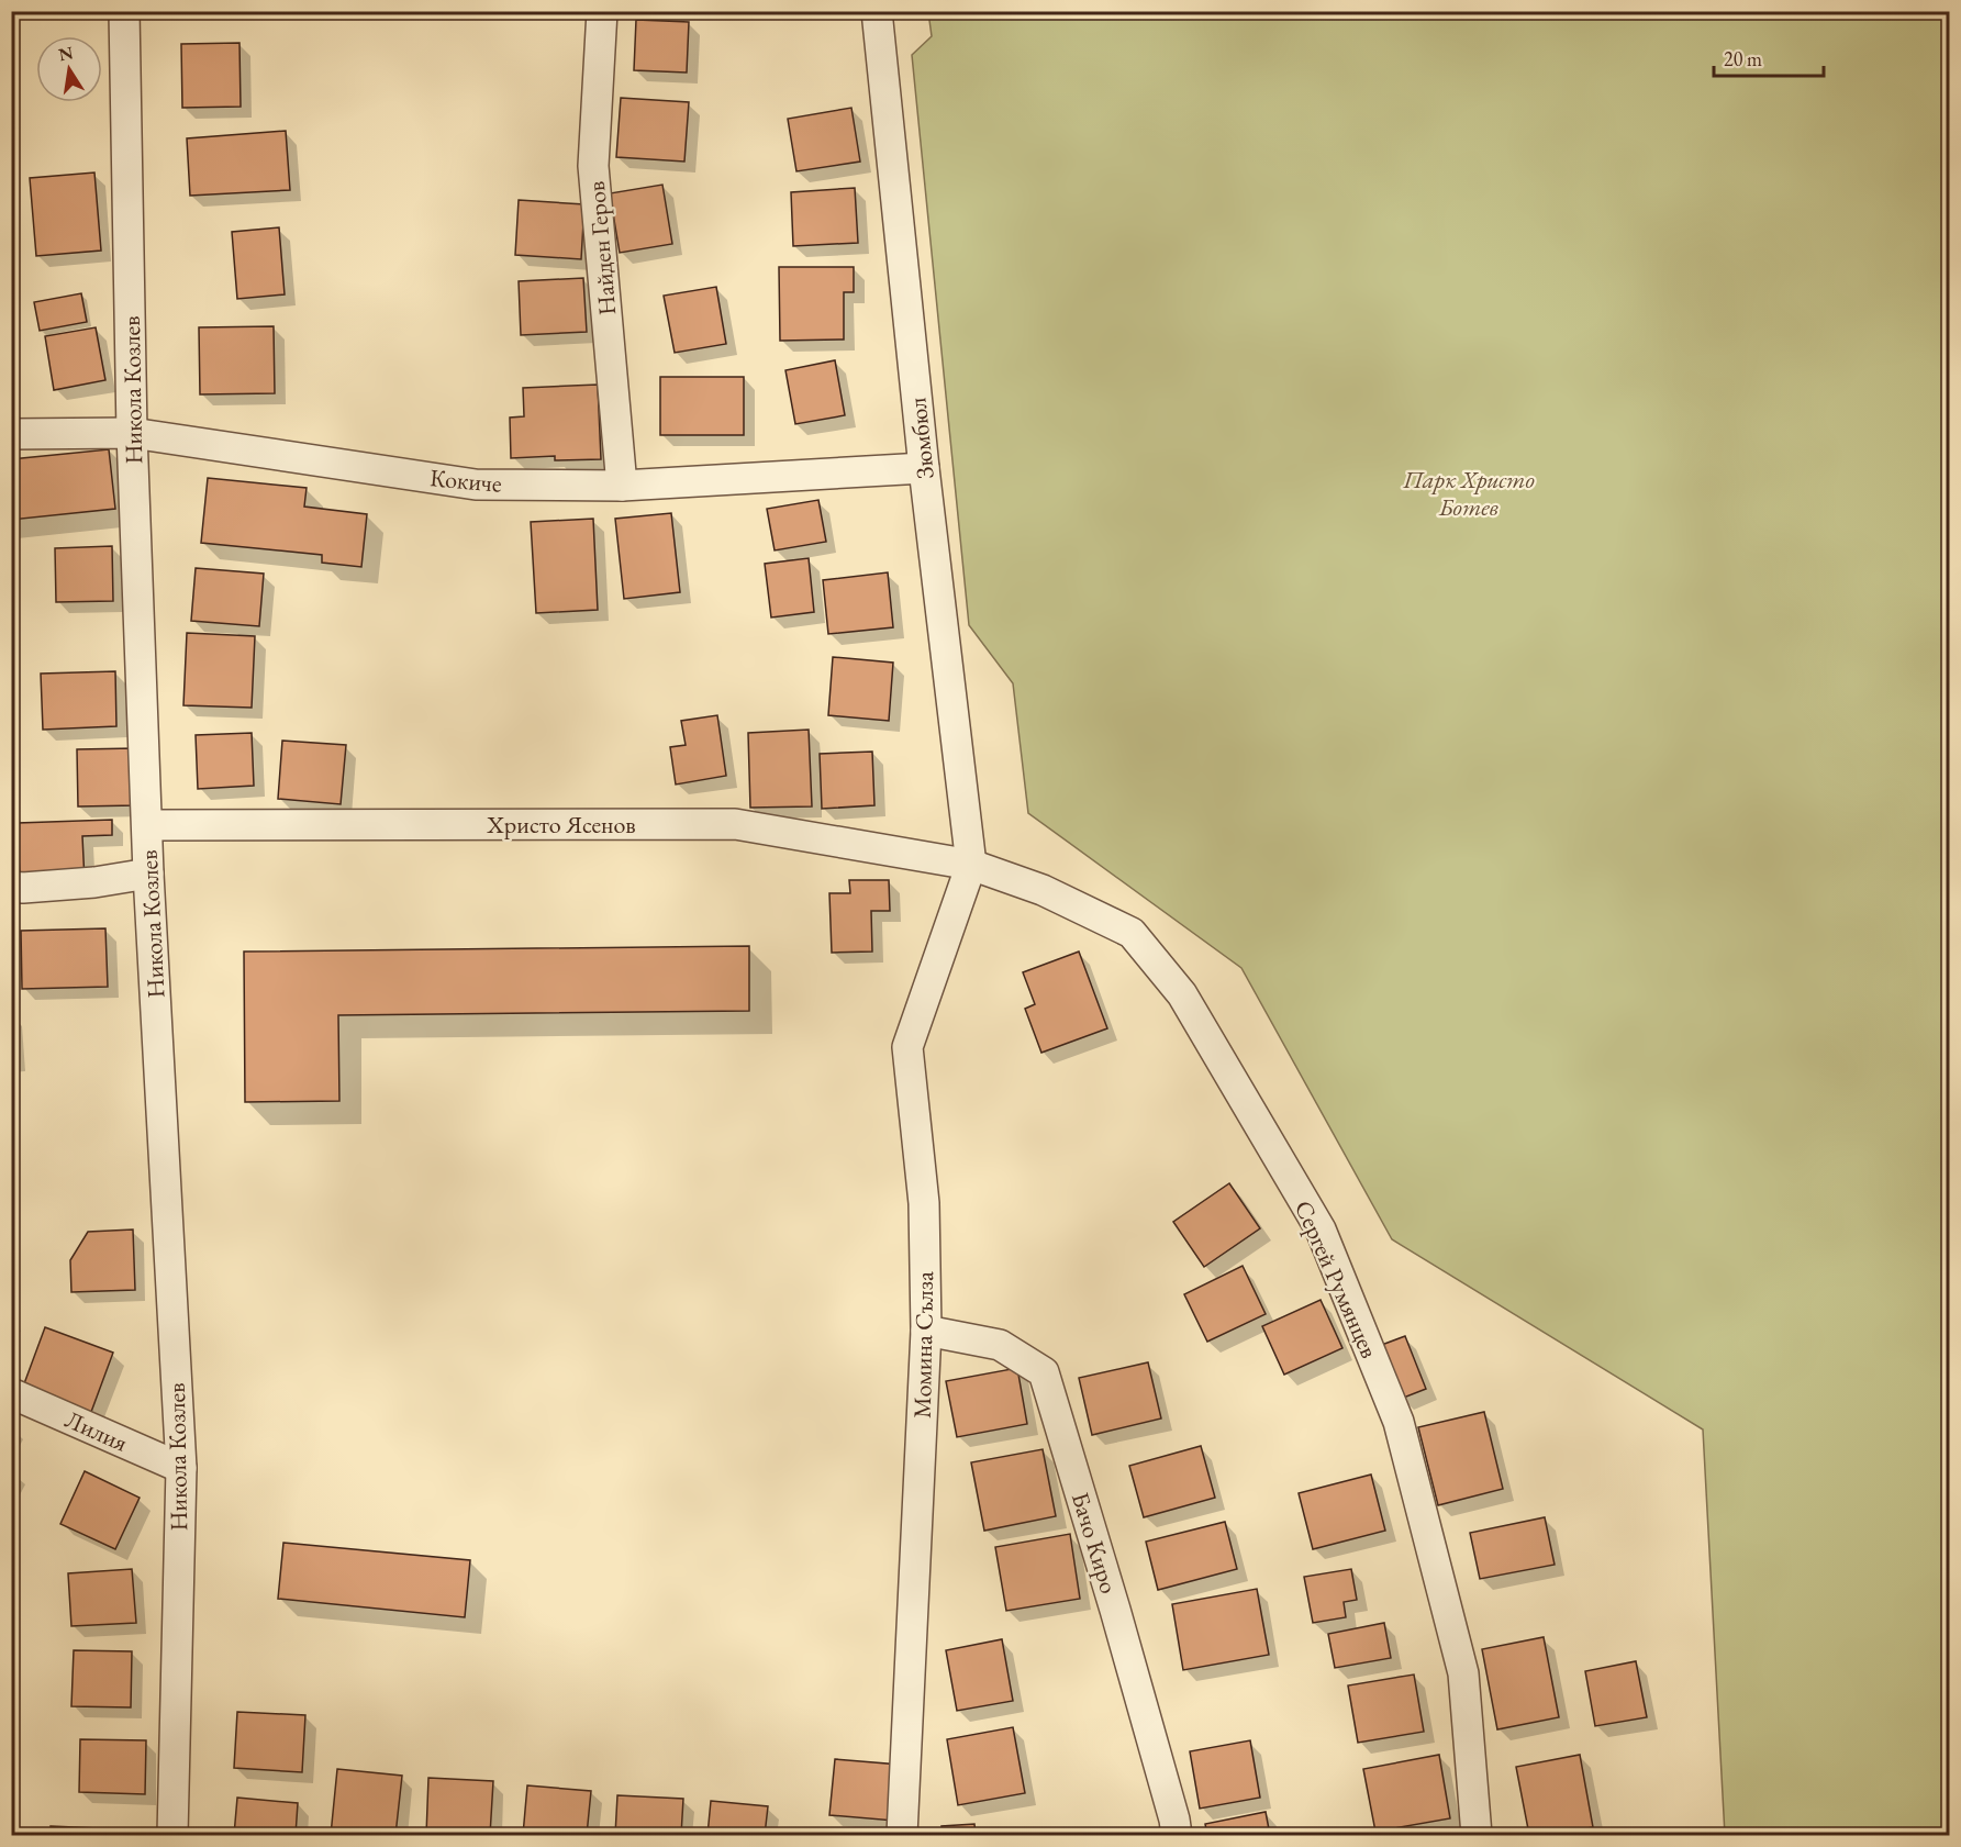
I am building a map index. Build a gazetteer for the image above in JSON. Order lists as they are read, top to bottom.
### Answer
{
  "streets": {
    "street": [
      "Найден Геров",
      "Никола Козлев",
      "Зюмбюл",
      "Кокиче",
      "Христо Ясенов",
      "Сергей Румянцев",
      "Момина Сълза",
      "Лилия",
      "Бачо Киро"
    ]
  },
  "crossings": [
    ["Найден Геров", "Кокиче"],
    ["Никола Козлев", "Кокиче"],
    ["Никола Козлев", "Христо Ясенов"],
    ["Никола Козлев", "Лилия"],
    ["Зюмбюл", "Кокиче"],
    ["Зюмбюл", "Христо Ясенов"],
    ["Зюмбюл", "Сергей Румянцев"],
    ["Зюмбюл", "Момина Сълза"],
    ["Христо Ясенов", "Сергей Румянцев"],
    ["Христо Ясенов", "Момина Сълза"],
    ["Сергей Румянцев", "Момина Сълза"],
    ["Момина Сълза", "Бачо Киро"]
  ],
  "parks": ["Парк Христо Ботев"],
  "scale_bar": "20 m",
  "north": "top"
}
